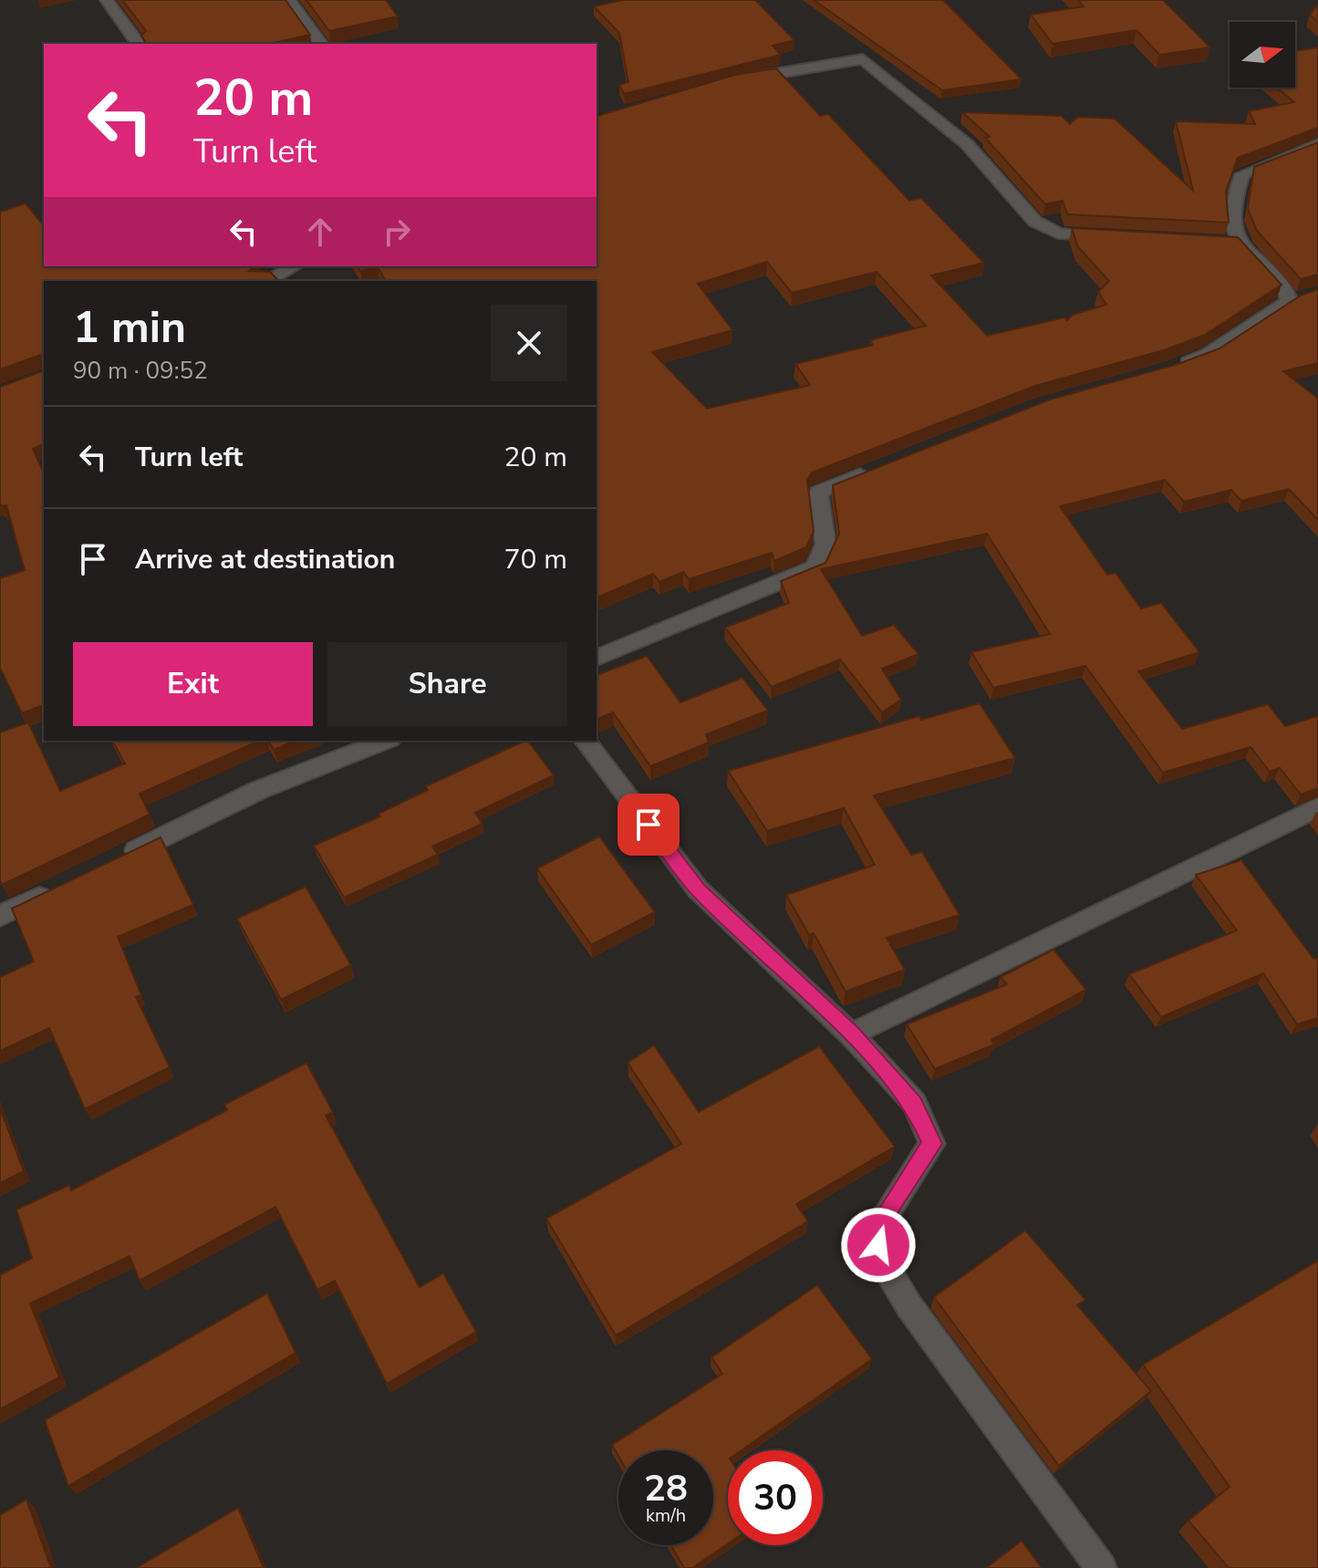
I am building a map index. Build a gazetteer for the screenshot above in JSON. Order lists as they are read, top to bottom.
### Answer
{
  "north": "right",
  "page": {
    "turn": ["20 m", "Turn left"],
    "heading": ["1 min", "90 m · 09:52"],
    "list": [
      {
        "name": "Turn left",
        "value": "20 m"
      },
      {
        "name": "Arrive at destination",
        "value": "70 m"
      }
    ],
    "buttons": ["Exit", "Share"],
    "speed": "28 km/h",
    "limit": "30"
  }
}
